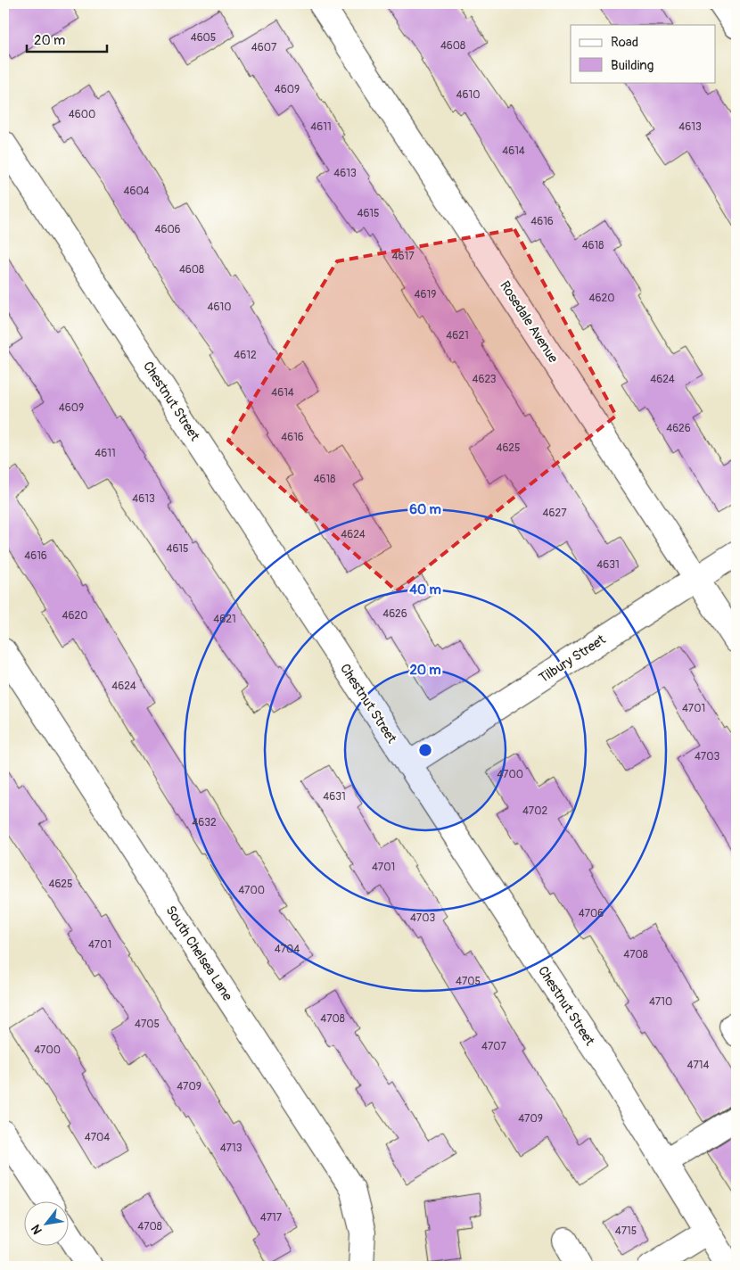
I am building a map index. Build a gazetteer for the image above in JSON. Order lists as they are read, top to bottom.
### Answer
{
  "streets": {
    "street": [
      "Rosedale Avenue",
      "Chestnut Street",
      "Tilbury Street",
      "South Chelsea Lane"
    ]
  },
  "crossings": [
    ["Rosedale Avenue", "Tilbury Street"],
    ["Chestnut Street", "Tilbury Street"]
  ],
  "house_numbers": [
    "4605",
    "4608",
    "4607",
    "4609",
    "4610",
    "4600",
    "4611",
    "4613",
    "4614",
    "4613",
    "4604",
    "4615",
    "4616",
    "4606",
    "4618",
    "4617",
    "4608",
    "4619",
    "4620",
    "4610",
    "4621",
    "4612",
    "4623",
    "4624",
    "4614",
    "4609",
    "4626",
    "4616",
    "4625",
    "4611",
    "4618",
    "4613",
    "4627",
    "4624",
    "4615",
    "4616",
    "4631",
    "4626",
    "4620",
    "4621",
    "4624",
    "4701",
    "4703",
    "4700",
    "4631",
    "4702",
    "4632",
    "4701",
    "4625",
    "4700",
    "4706",
    "4703",
    "4701",
    "4704",
    "4708",
    "4705",
    "4710",
    "4708",
    "4705",
    "4707",
    "4700",
    "4714",
    "4709",
    "4709",
    "4704",
    "4713",
    "4717",
    "4708",
    "4715"
  ],
  "legend": ["Road", "Building"],
  "scale_bar": "20 m",
  "north": "bottom left",
  "rings": ["60 m", "40 m", "20 m"]
}
